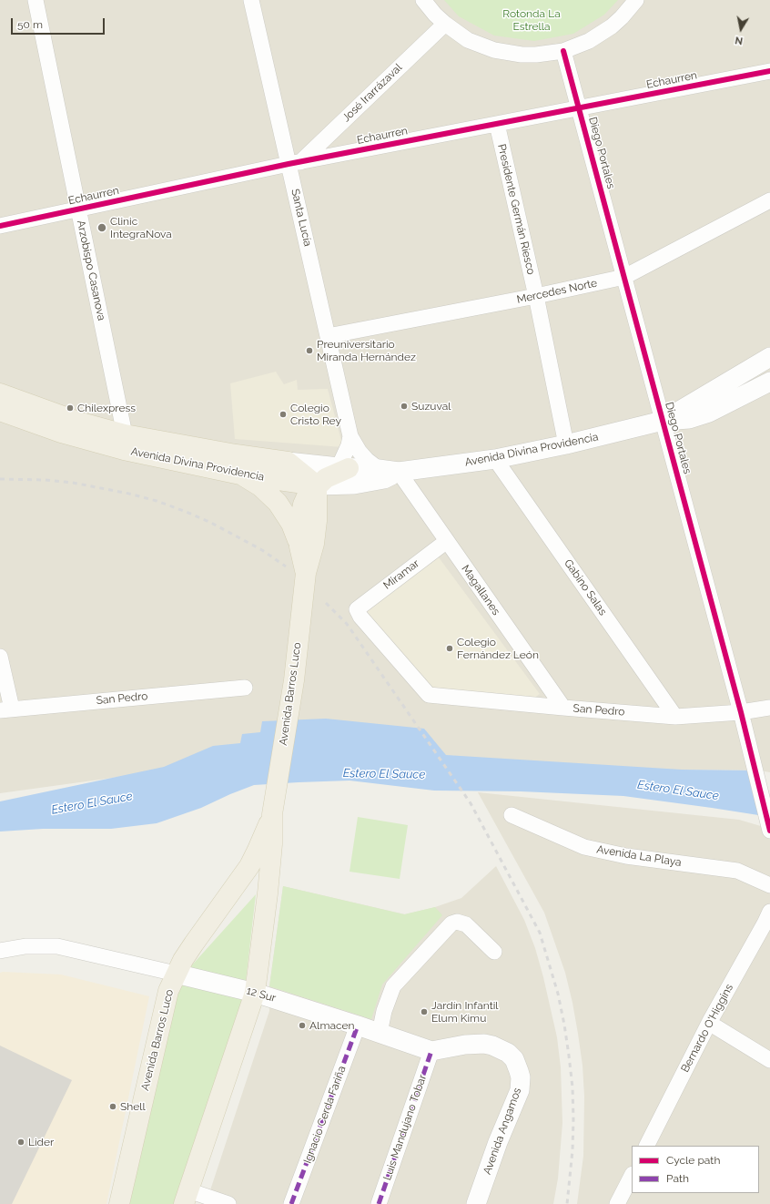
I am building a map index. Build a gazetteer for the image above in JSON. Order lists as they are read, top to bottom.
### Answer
{
  "streets": {
    "main road": ["Avenida Divina Providencia", "Avenida Barros Luco"],
    "street": [
      "Echaurren",
      "José Irarrázaval",
      "Diego Portales",
      "Presidente Germán Riesco",
      "Santa Lucía",
      "Arzobispo Casanova",
      "Mercedes Norte",
      "Miramar",
      "Gabino Salas",
      "Magallanes",
      "San Pedro",
      "Avenida La Playa",
      "12 Sur",
      "Bernardo O'Higgins",
      "Ignacio Cerda Fariña",
      "Luis Mandujano Tobar",
      "Avenida Angamos"
    ]
  },
  "crossings": [
    ["Echaurren", "José Irarrázaval"],
    ["Echaurren", "Diego Portales"],
    ["Echaurren", "Presidente Germán Riesco"],
    ["Echaurren", "Santa Lucía"],
    ["Echaurren", "Arzobispo Casanova"],
    ["José Irarrázaval", "Santa Lucía"],
    ["Diego Portales", "Mercedes Norte"],
    ["Diego Portales", "Avenida Divina Providencia"],
    ["Diego Portales", "San Pedro"],
    ["Presidente Germán Riesco", "Mercedes Norte"],
    ["Presidente Germán Riesco", "Avenida Divina Providencia"],
    ["Santa Lucía", "Mercedes Norte"],
    ["Santa Lucía", "Avenida Divina Providencia"],
    ["Arzobispo Casanova", "Avenida Divina Providencia"],
    ["Avenida Divina Providencia", "Gabino Salas"],
    ["Avenida Divina Providencia", "Magallanes"],
    ["Avenida Divina Providencia", "Avenida Barros Luco"],
    ["Miramar", "Magallanes"],
    ["Miramar", "San Pedro"],
    ["Gabino Salas", "San Pedro"],
    ["Magallanes", "San Pedro"],
    ["Avenida Barros Luco", "12 Sur"],
    ["12 Sur", "Ignacio Cerda Fariña"],
    ["12 Sur", "Luis Mandujano Tobar"],
    ["12 Sur", "Avenida Angamos"],
    ["Luis Mandujano Tobar", "Avenida Angamos"]
  ],
  "water": ["Estero El Sauce"],
  "parks": ["Rotonda La Estrella"],
  "places": [
    "Clinic IntegraNova",
    "Preuniversitario Miranda Hernández",
    "Suzuval",
    "Chilexpress",
    "Colegio Cristo Rey",
    "Colegio Fernández León",
    "Jardín Infantil Elum Kimu",
    "Almacen",
    "Shell",
    "Lider"
  ],
  "legend": ["Cycle path", "Path"],
  "scale_bar": "50 m",
  "north": "bottom"
}
